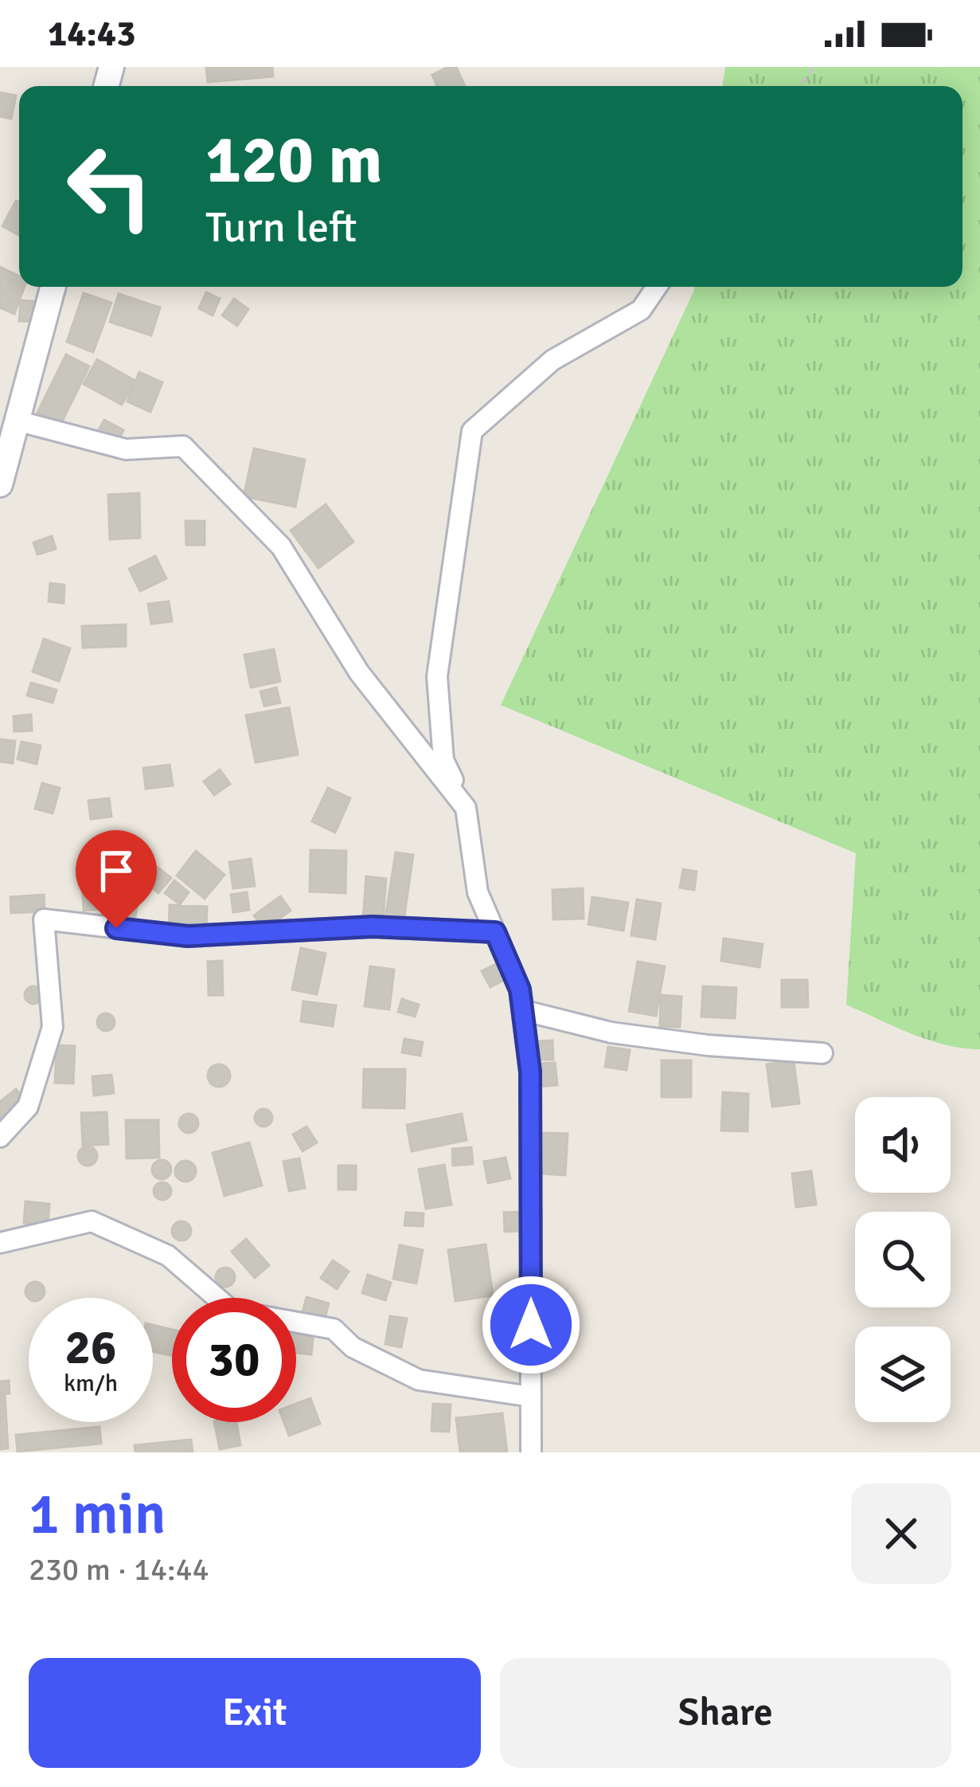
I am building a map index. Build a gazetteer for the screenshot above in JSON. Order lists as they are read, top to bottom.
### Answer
{
  "page": {
    "status": "14:43",
    "turn": ["120 m", "Turn left"],
    "speed": "26 km/h",
    "limit": "30",
    "heading": ["1 min", "230 m · 14:44"],
    "buttons": ["Exit", "Share"]
  }
}
